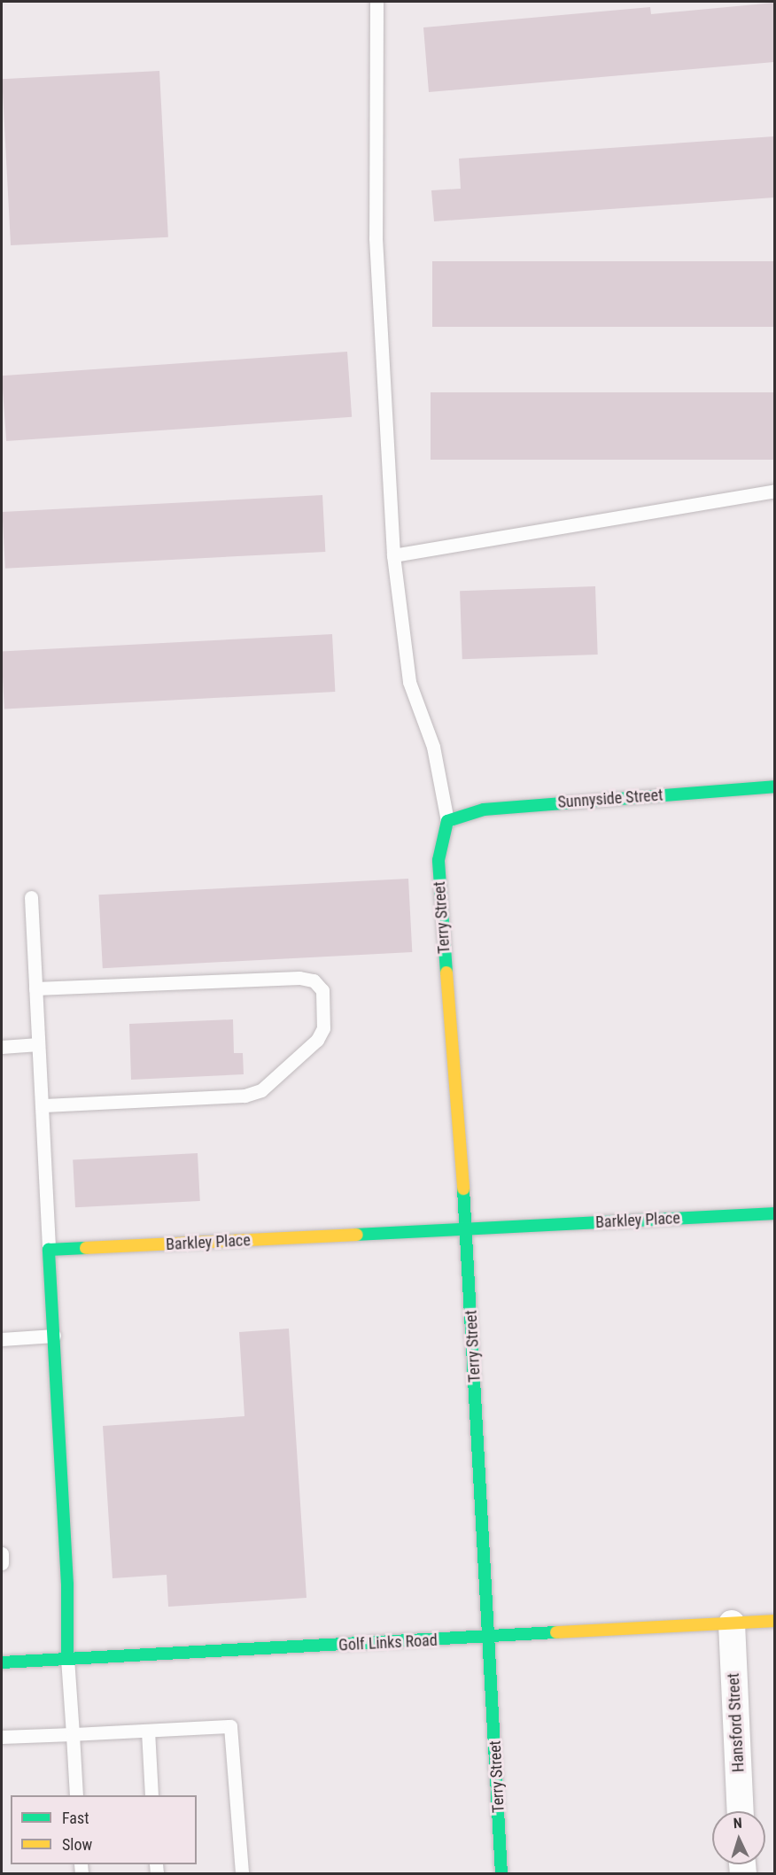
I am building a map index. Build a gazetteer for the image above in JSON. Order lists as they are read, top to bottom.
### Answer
{
  "streets": {
    "street": [
      "Sunnyside Street",
      "Terry Street",
      "Barkley Place",
      "Golf Links Road",
      "Hansford Street"
    ]
  },
  "crossings": [
    ["Sunnyside Street", "Terry Street"],
    ["Terry Street", "Barkley Place"],
    ["Terry Street", "Golf Links Road"],
    ["Golf Links Road", "Hansford Street"]
  ],
  "legend": ["Fast", "Slow"],
  "north": "top"
}
